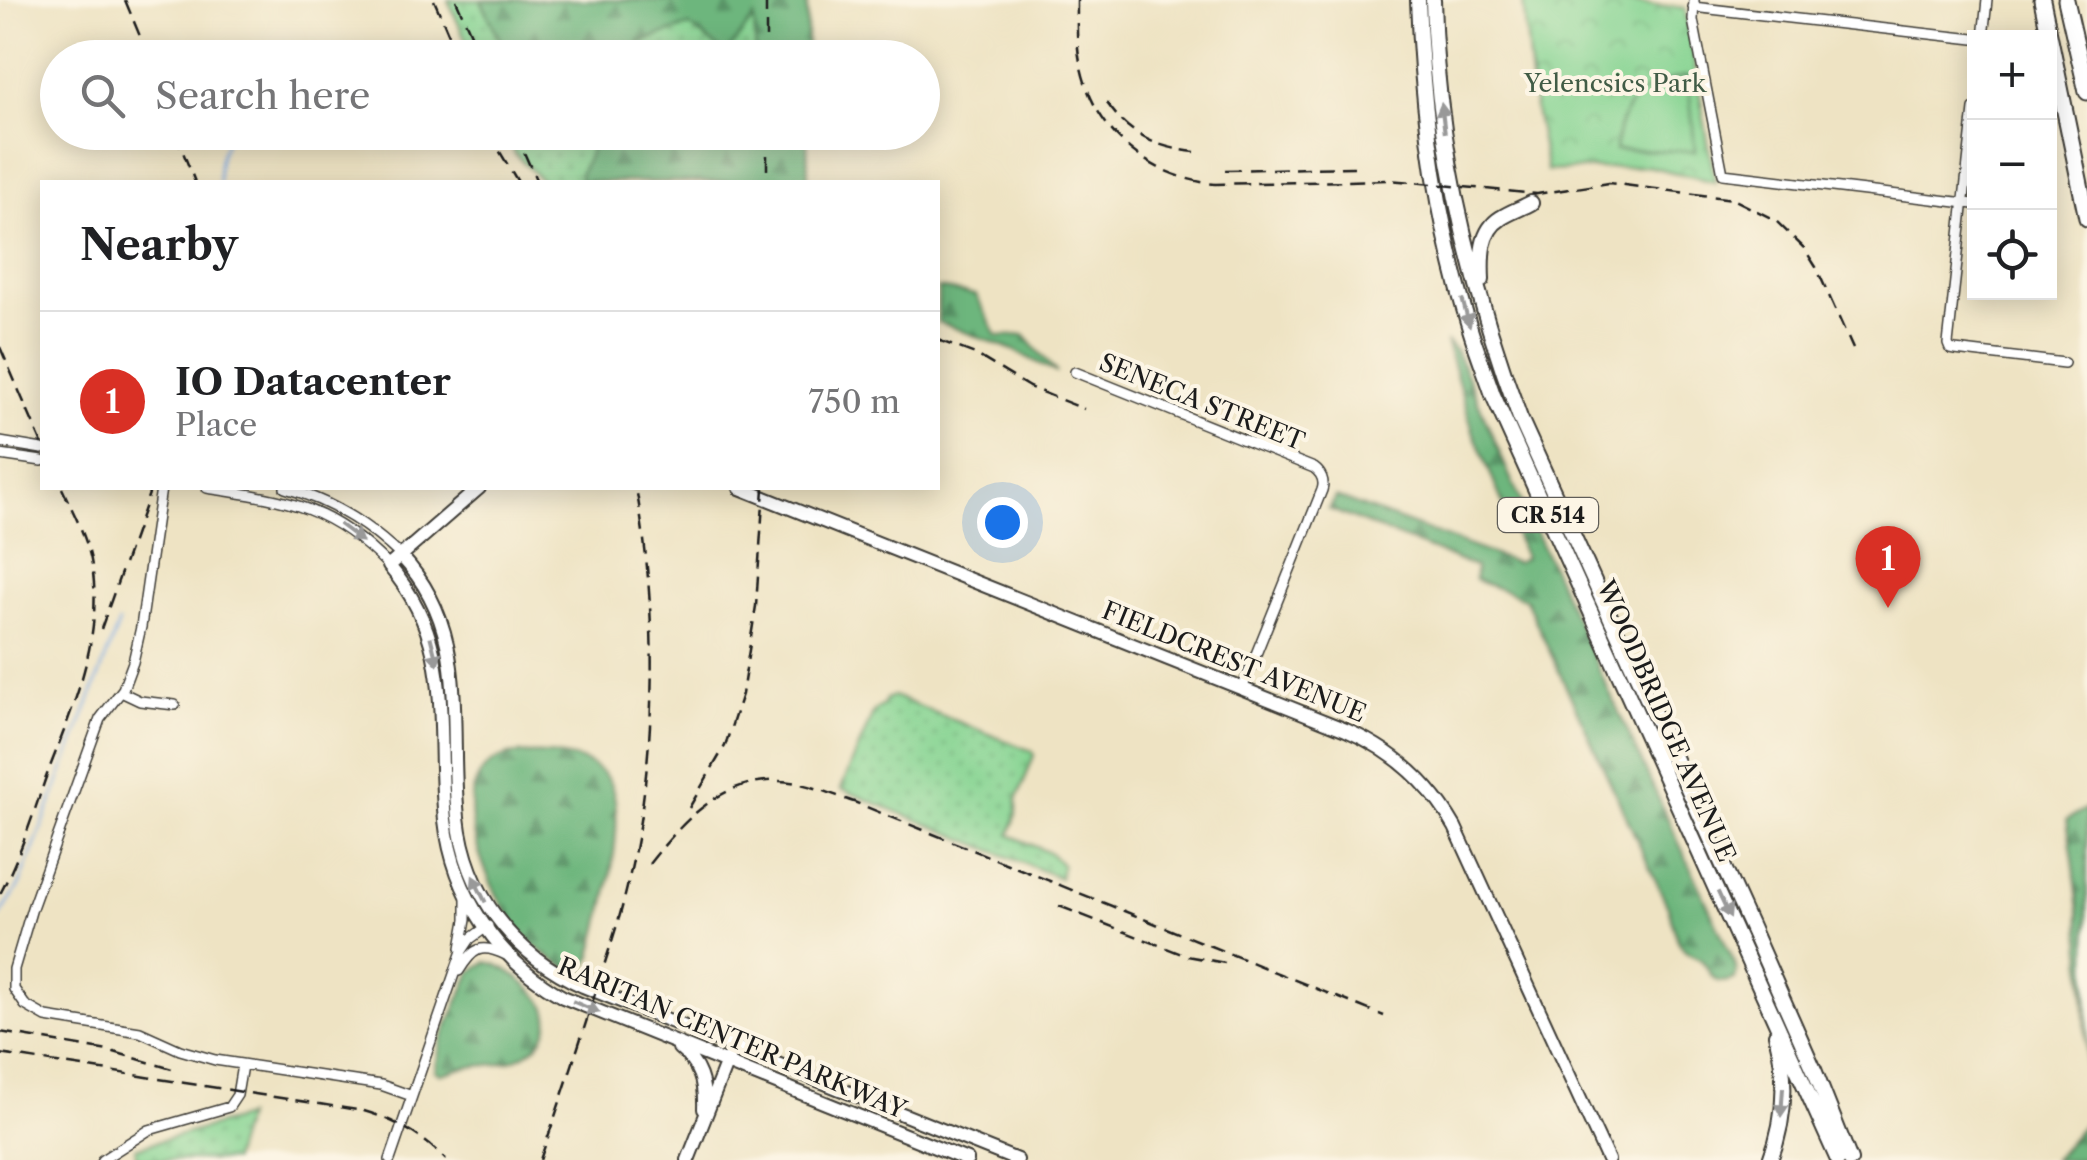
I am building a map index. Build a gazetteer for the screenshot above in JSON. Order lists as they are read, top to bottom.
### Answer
{
  "streets": {
    "main road": ["CR 514", "WOODBRIDGE AVENUE"],
    "street": ["SENECA STREET", "FIELDCREST AVENUE", "RARITAN CENTER PARKWAY"]
  },
  "crossings": [
    ["SENECA STREET", "FIELDCREST AVENUE"]
  ],
  "parks": ["Yelencsics Park"],
  "page": {
    "map_buttons": ["+", "−"],
    "search": "Search here",
    "heading": "Nearby",
    "list": [
      {
        "mark": "1",
        "name": "IO Datacenter",
        "note": "Place",
        "value": "750 m"
      }
    ],
    "pins": "1"
  }
}
